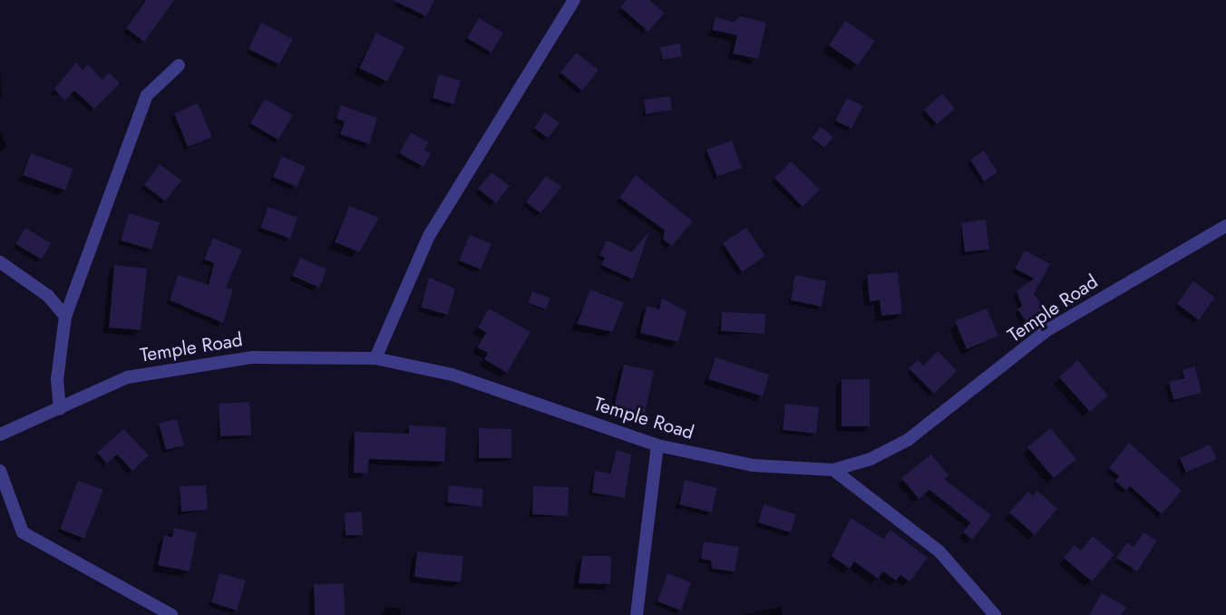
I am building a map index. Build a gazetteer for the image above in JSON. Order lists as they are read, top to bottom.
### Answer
{
  "streets": {
    "street": ["Temple Road"]
  }
}
